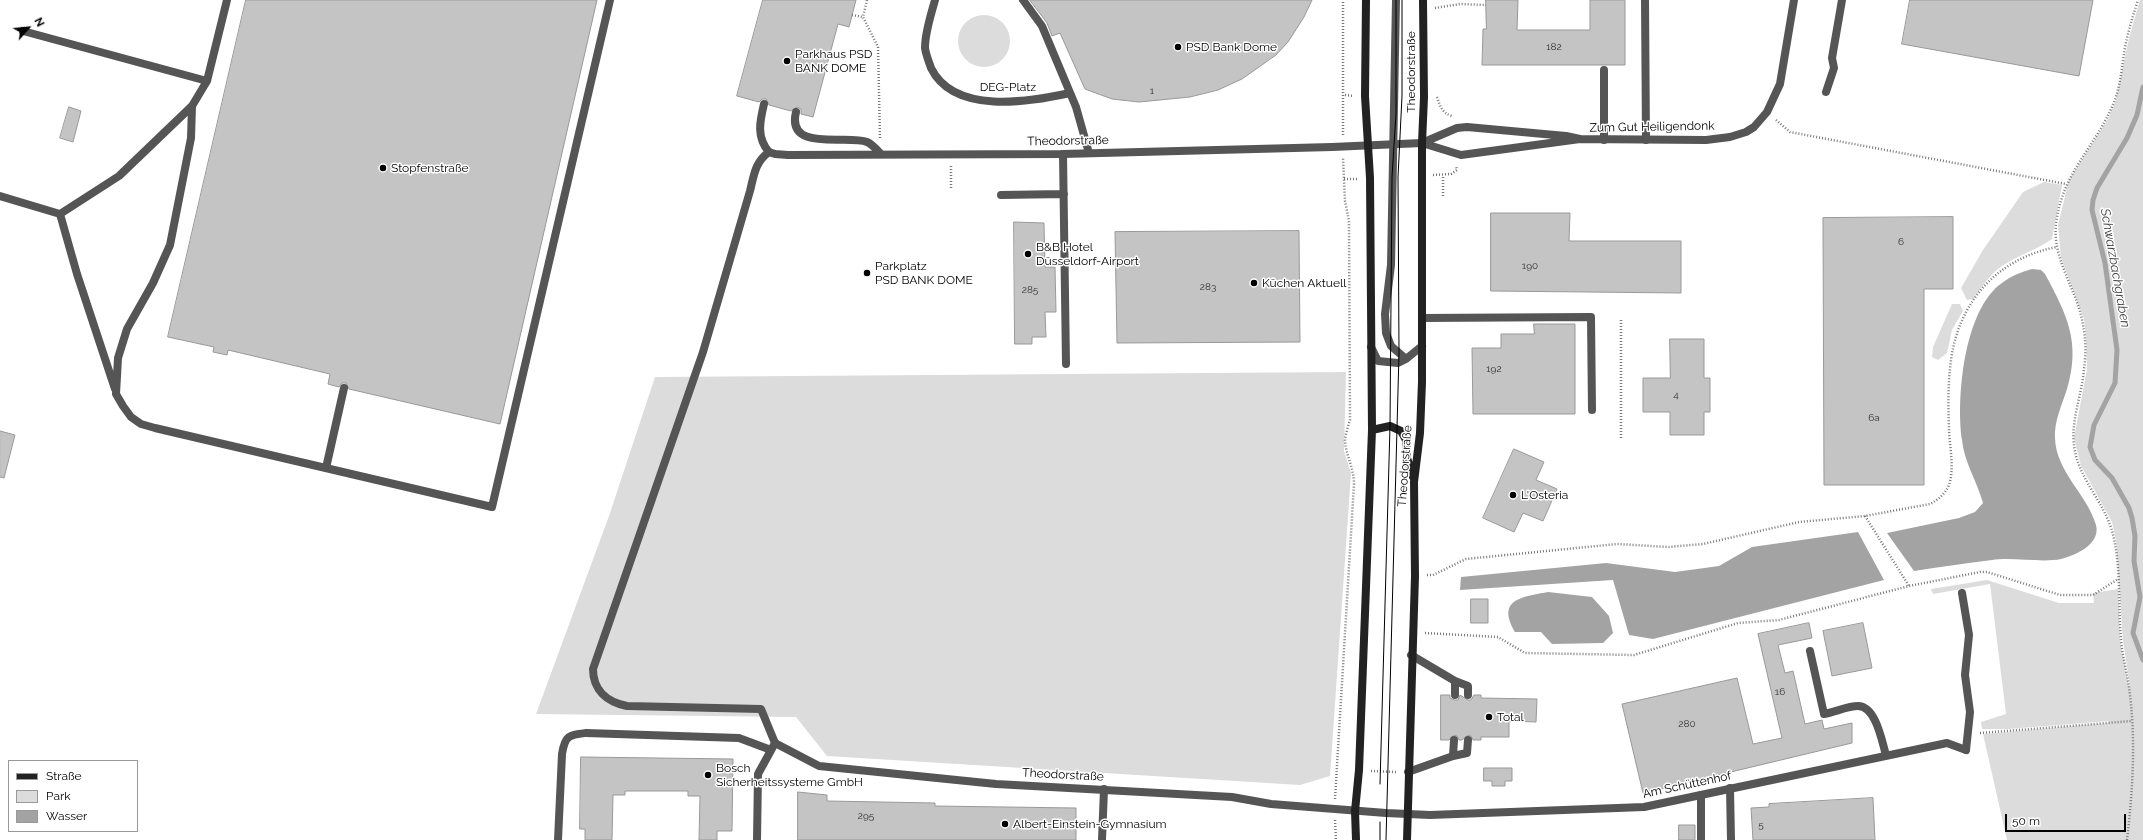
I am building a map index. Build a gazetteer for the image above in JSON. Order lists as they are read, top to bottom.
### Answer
{
  "streets": {
    "main road": ["Theodorstraße"],
    "street": ["DEG-Platz", "Zum Gut Heiligendonk", "Am Schüttenhof"]
  },
  "crossings": [
    ["Theodorstraße", "Zum Gut Heiligendonk"],
    ["Theodorstraße", "Am Schüttenhof"]
  ],
  "water": ["Schwarzbachgraben"],
  "places": [
    "PSD Bank Dome",
    "Parkhaus PSD BANK DOME",
    "Stopfenstraße",
    "B&B Hotel Düsseldorf-Airport",
    "Parkplatz PSD BANK DOME",
    "Küchen Aktuell",
    "L'Osteria",
    "Total",
    "Bosch Sicherheitssysteme GmbH",
    "Albert-Einstein-Gymnasium"
  ],
  "house_numbers": [
    "182",
    "1",
    "6",
    "190",
    "283",
    "285",
    "192",
    "4",
    "6a",
    "16",
    "280",
    "295",
    "5"
  ],
  "legend": ["Straße", "Park", "Wasser"],
  "scale_bar": "50 m",
  "north": "top right"
}
